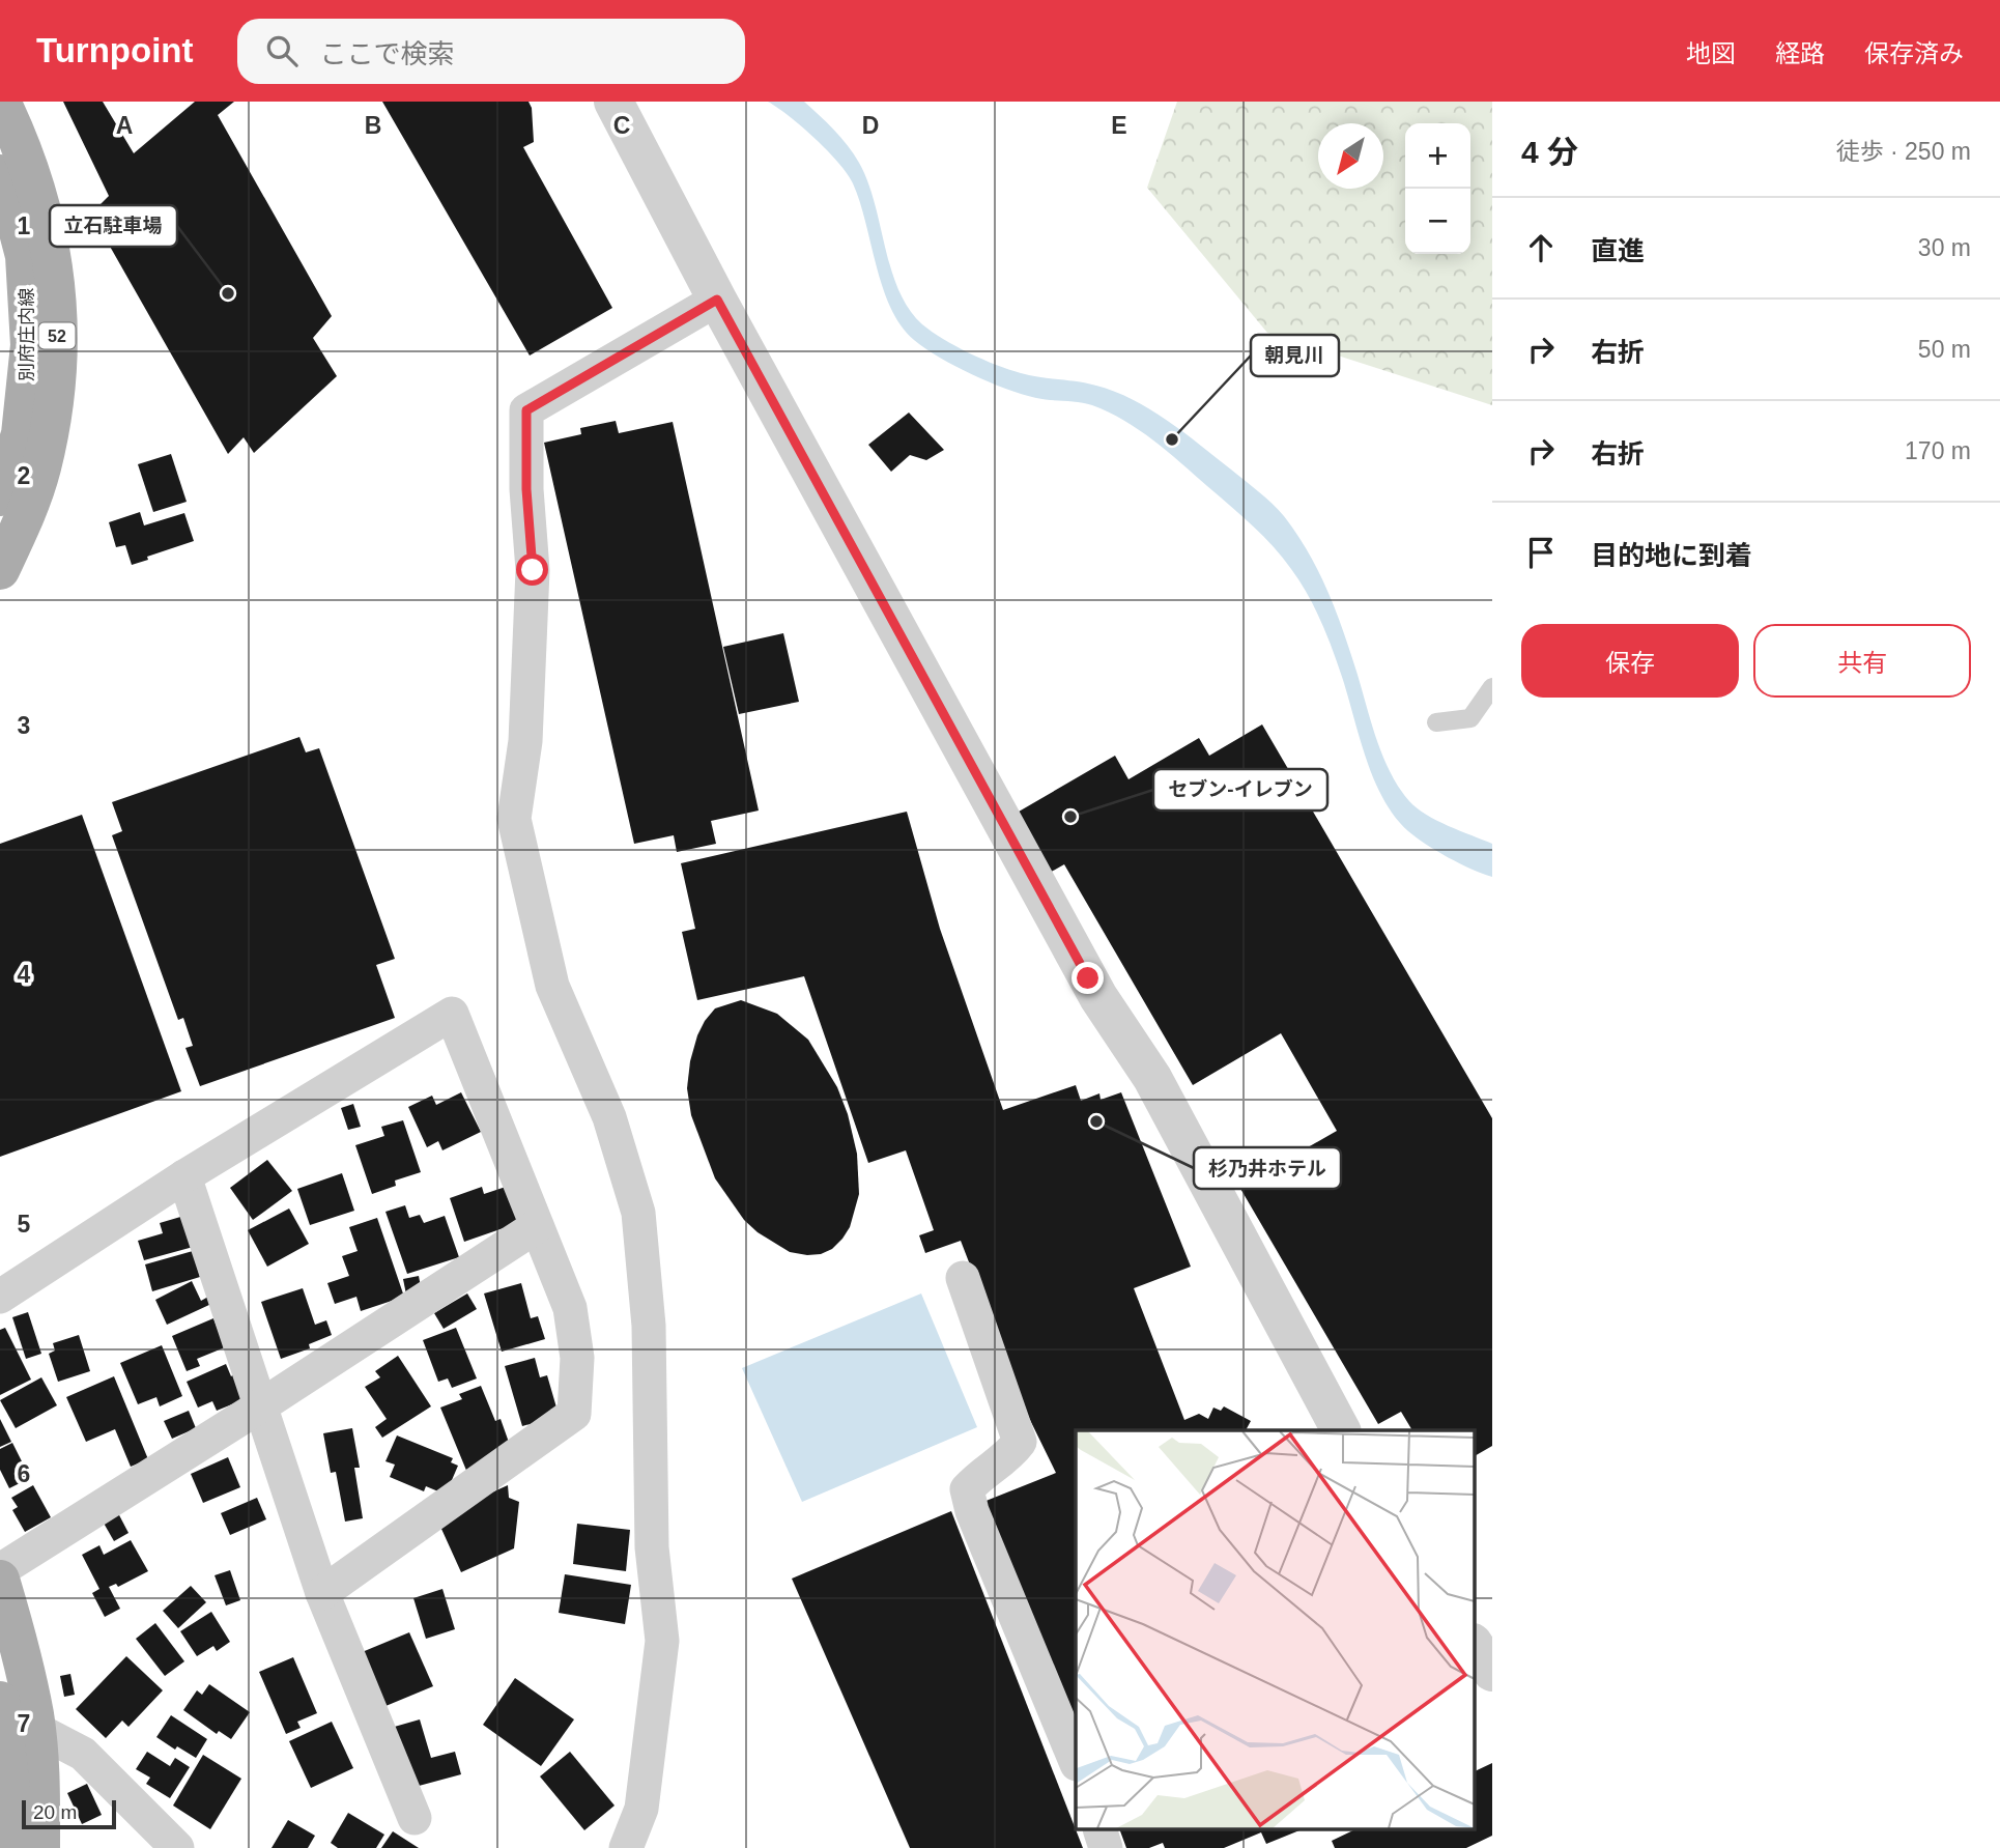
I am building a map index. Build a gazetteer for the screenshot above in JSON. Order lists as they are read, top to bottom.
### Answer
{
  "streets": {
    "main road": ["別府庄内線", "52"]
  },
  "places": [
    "立石駐車場",
    "朝見川",
    "セブン-イレブン",
    "杉乃井ホテル"
  ],
  "scale_bar": "20 m",
  "north": "bottom left",
  "page": {
    "header": "Turnpoint",
    "search": "ここで検索",
    "nav": ["地図", "経路", "保存済み"],
    "heading": ["4 分", "徒歩 · 250 m"],
    "map_buttons": ["+", "−"],
    "list": [
      ["直進", "30 m"],
      ["右折", "50 m"],
      ["右折", "170 m"],
      "目的地に到着"
    ],
    "buttons": ["保存", "共有"],
    "scale": "20 m"
  },
  "grid": {
    "columns": [
      "A",
      "B",
      "C",
      "D",
      "E"
    ],
    "rows": [
      "1",
      "2",
      "3",
      "4",
      "5",
      "6",
      "7"
    ]
  }
}
